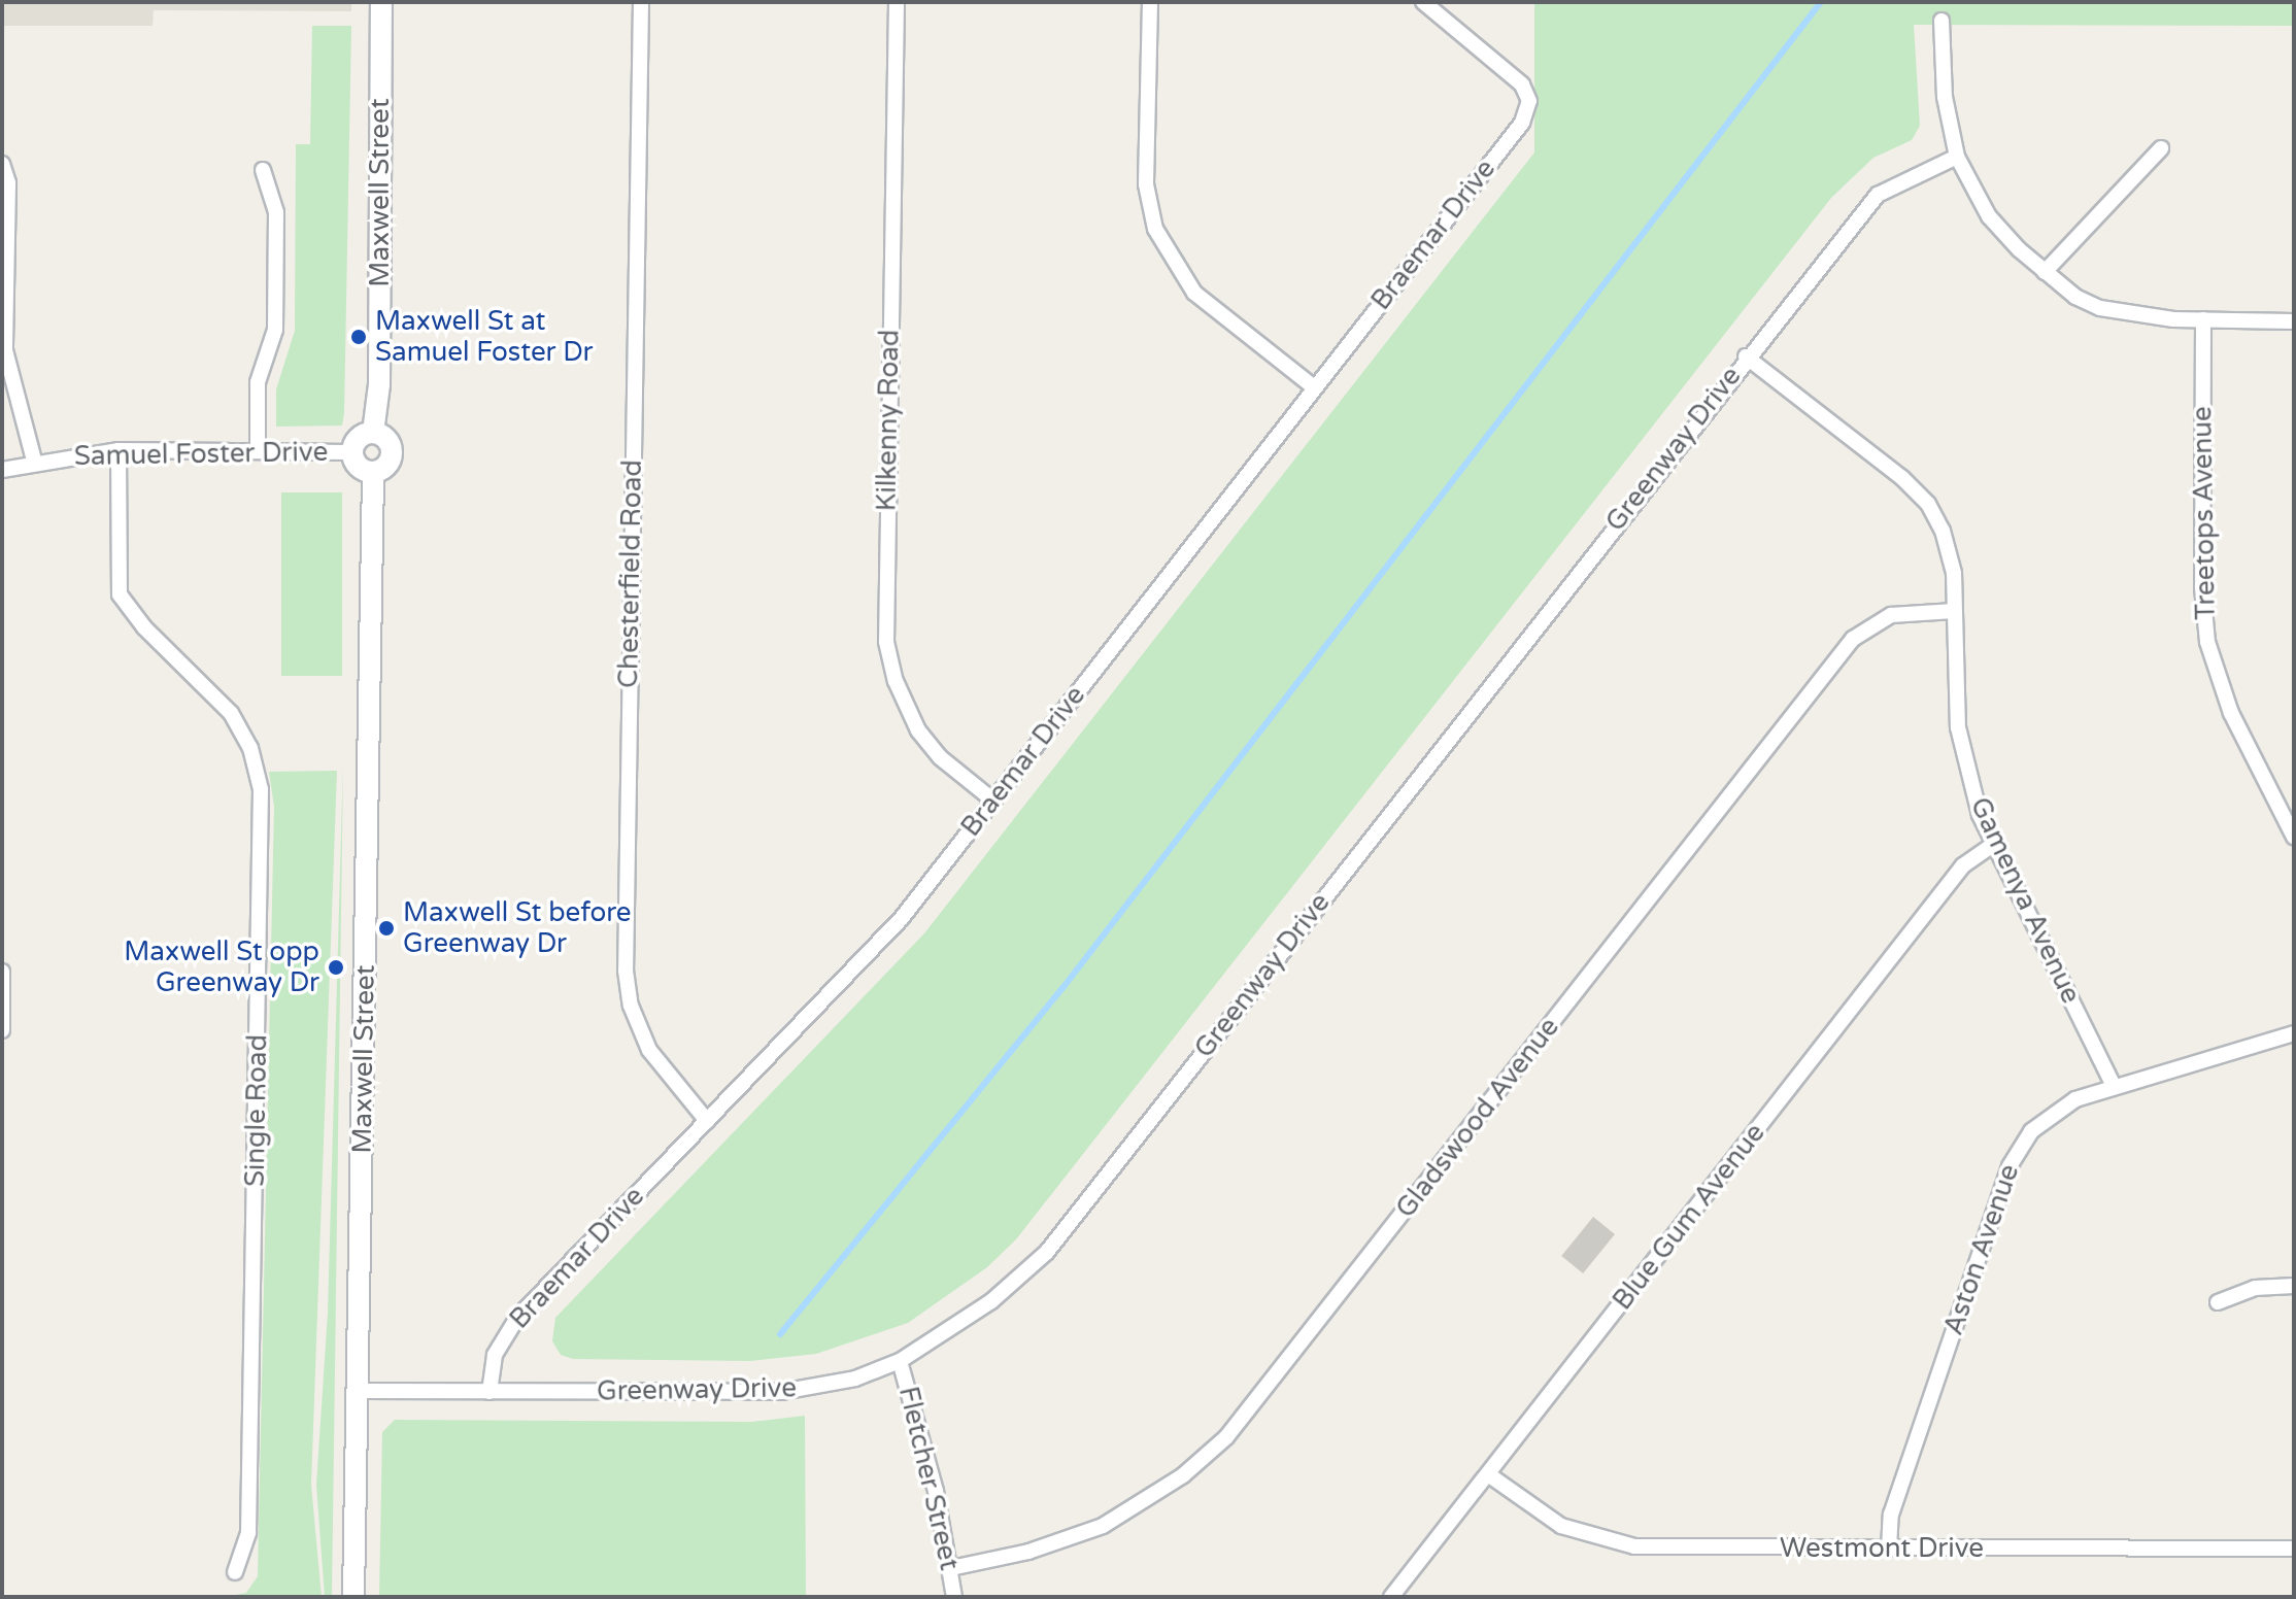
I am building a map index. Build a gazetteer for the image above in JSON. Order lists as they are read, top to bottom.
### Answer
{
  "streets": {
    "main road": ["Maxwell Street"],
    "street": [
      "Braemar Drive",
      "Kilkenny Road",
      "Greenway Drive",
      "Samuel Foster Drive",
      "Treetops Avenue",
      "Chesterfield Road",
      "Gamenya Avenue",
      "Single Road",
      "Gladswood Avenue",
      "Blue Gum Avenue",
      "Aston Avenue",
      "Fletcher Street",
      "Westmont Drive"
    ]
  },
  "crossings": [
    ["Maxwell Street", "Greenway Drive"],
    ["Maxwell Street", "Samuel Foster Drive"],
    ["Braemar Drive", "Kilkenny Road"],
    ["Braemar Drive", "Greenway Drive"],
    ["Braemar Drive", "Chesterfield Road"],
    ["Greenway Drive", "Gamenya Avenue"],
    ["Greenway Drive", "Fletcher Street"],
    ["Samuel Foster Drive", "Single Road"],
    ["Gamenya Avenue", "Gladswood Avenue"],
    ["Gamenya Avenue", "Blue Gum Avenue"],
    ["Gamenya Avenue", "Aston Avenue"],
    ["Gladswood Avenue", "Fletcher Street"],
    ["Blue Gum Avenue", "Westmont Drive"],
    ["Aston Avenue", "Westmont Drive"]
  ],
  "places": ["Maxwell St at Samuel Foster Dr", "Maxwell St before Greenway Dr", "Maxwell St opp Greenway Dr"]
}
